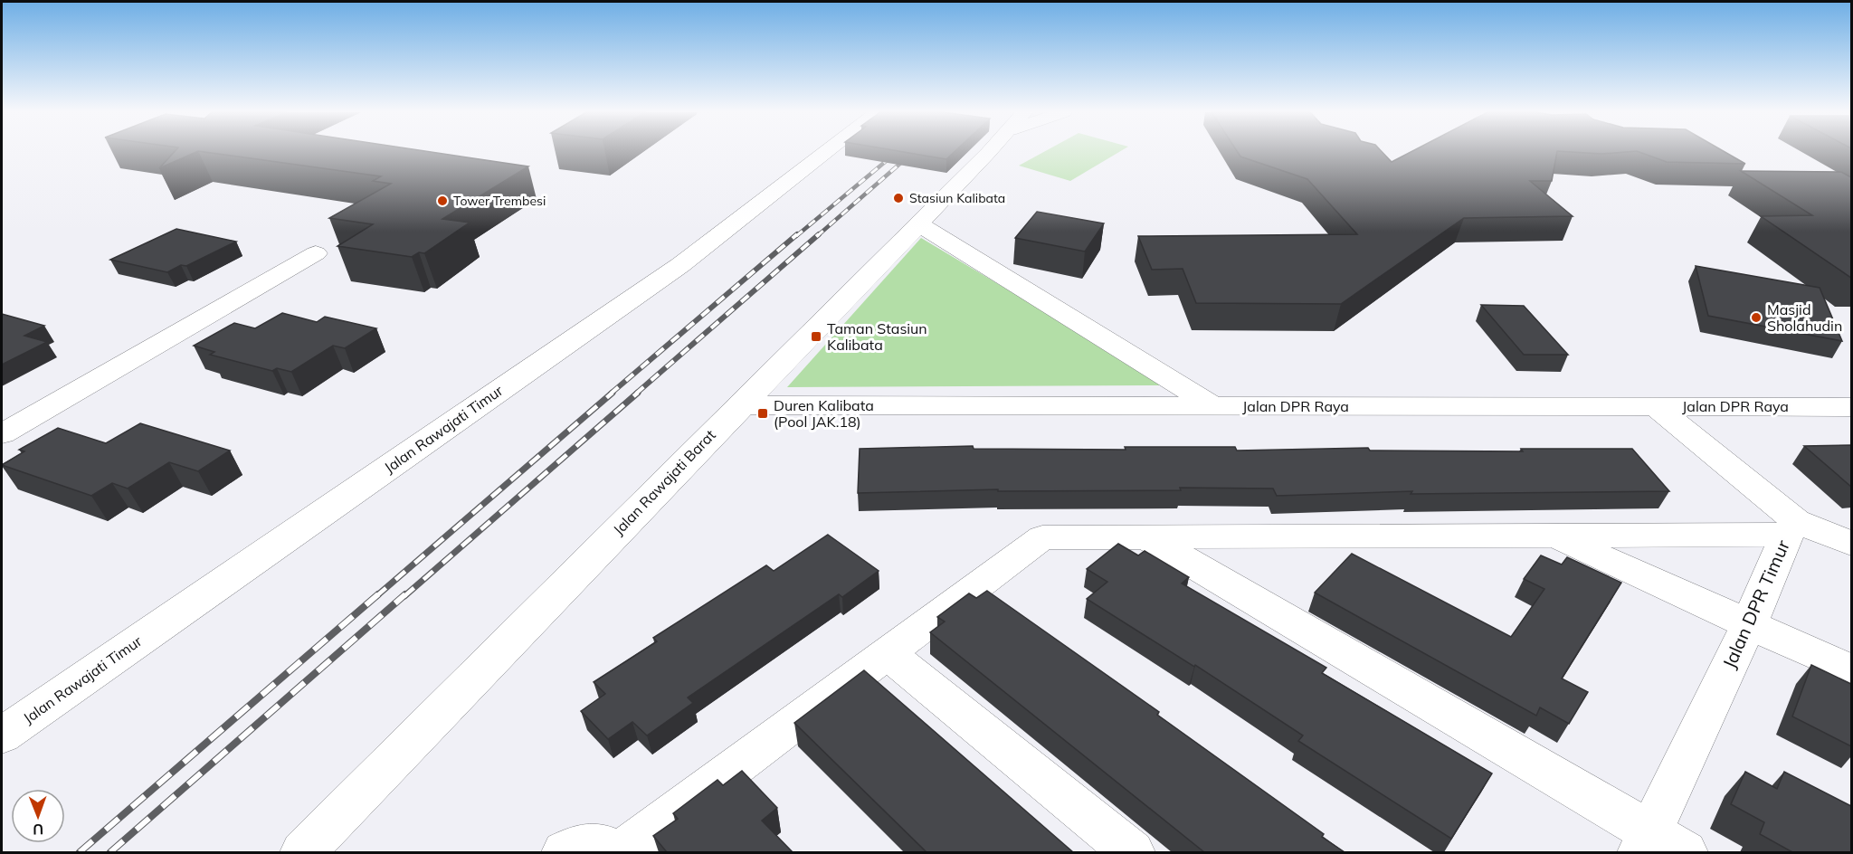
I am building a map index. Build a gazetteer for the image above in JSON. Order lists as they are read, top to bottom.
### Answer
{
  "streets": {
    "street": [
      "Jalan DPR Raya",
      "Jalan Rawajati Timur",
      "Jalan Rawajati Barat",
      "Jalan DPR Timur"
    ]
  },
  "crossings": [
    ["Jalan DPR Raya", "Jalan Rawajati Barat"]
  ],
  "places": {
    "other": ["Stasiun Kalibata", "Tower Trembesi", "Masjid Sholahudin"],
    "transit": ["Taman Stasiun Kalibata", "Duren Kalibata (Pool JAK.18)"]
  },
  "north": "bottom"
}
